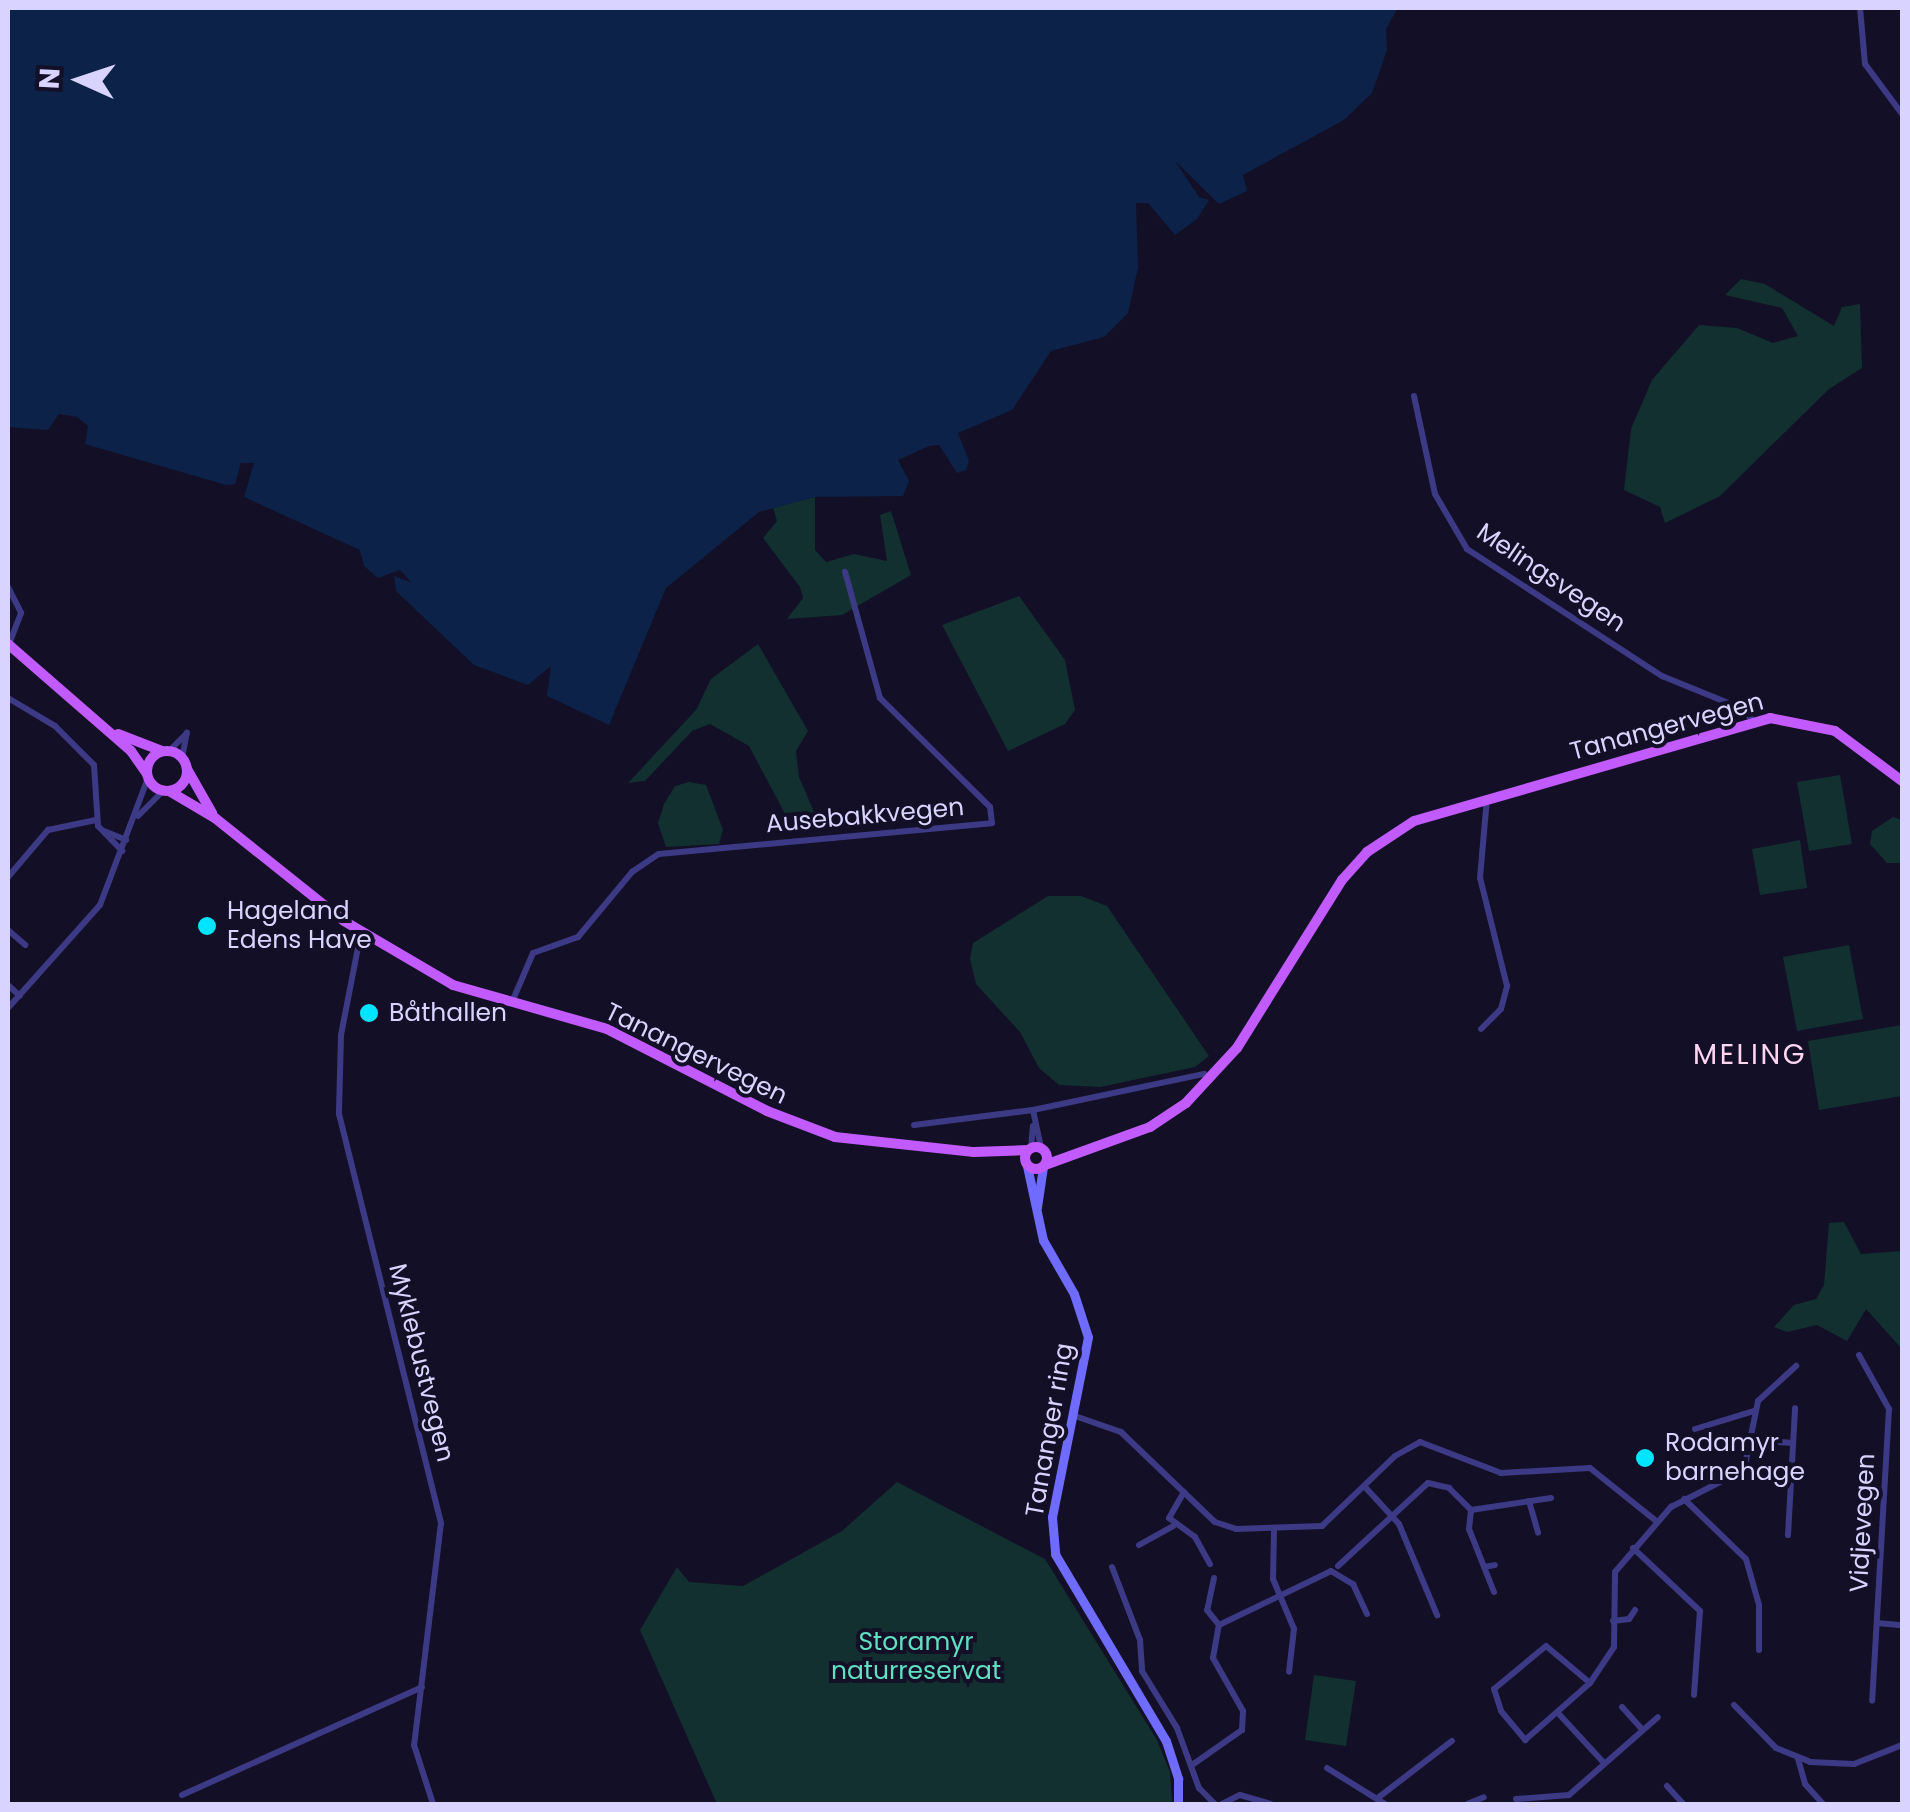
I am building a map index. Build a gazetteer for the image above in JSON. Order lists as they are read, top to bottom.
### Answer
{
  "streets": {
    "main road": ["Tanangervegen", "Tananger ring"],
    "street": [
      "Melingsvegen",
      "Ausebakkvegen",
      "Myklebustvegen",
      "Vidjevegen"
    ]
  },
  "crossings": [
    ["Melingsvegen", "Tanangervegen"],
    ["Tanangervegen", "Ausebakkvegen"],
    ["Tanangervegen", "Myklebustvegen"],
    ["Tanangervegen", "Tananger ring"]
  ],
  "districts": ["MELING"],
  "parks": ["Storamyr naturreservat"],
  "places": ["Hageland Edens Have", "Båthallen", "Rodamyr barnehage"],
  "north": "left"
}
